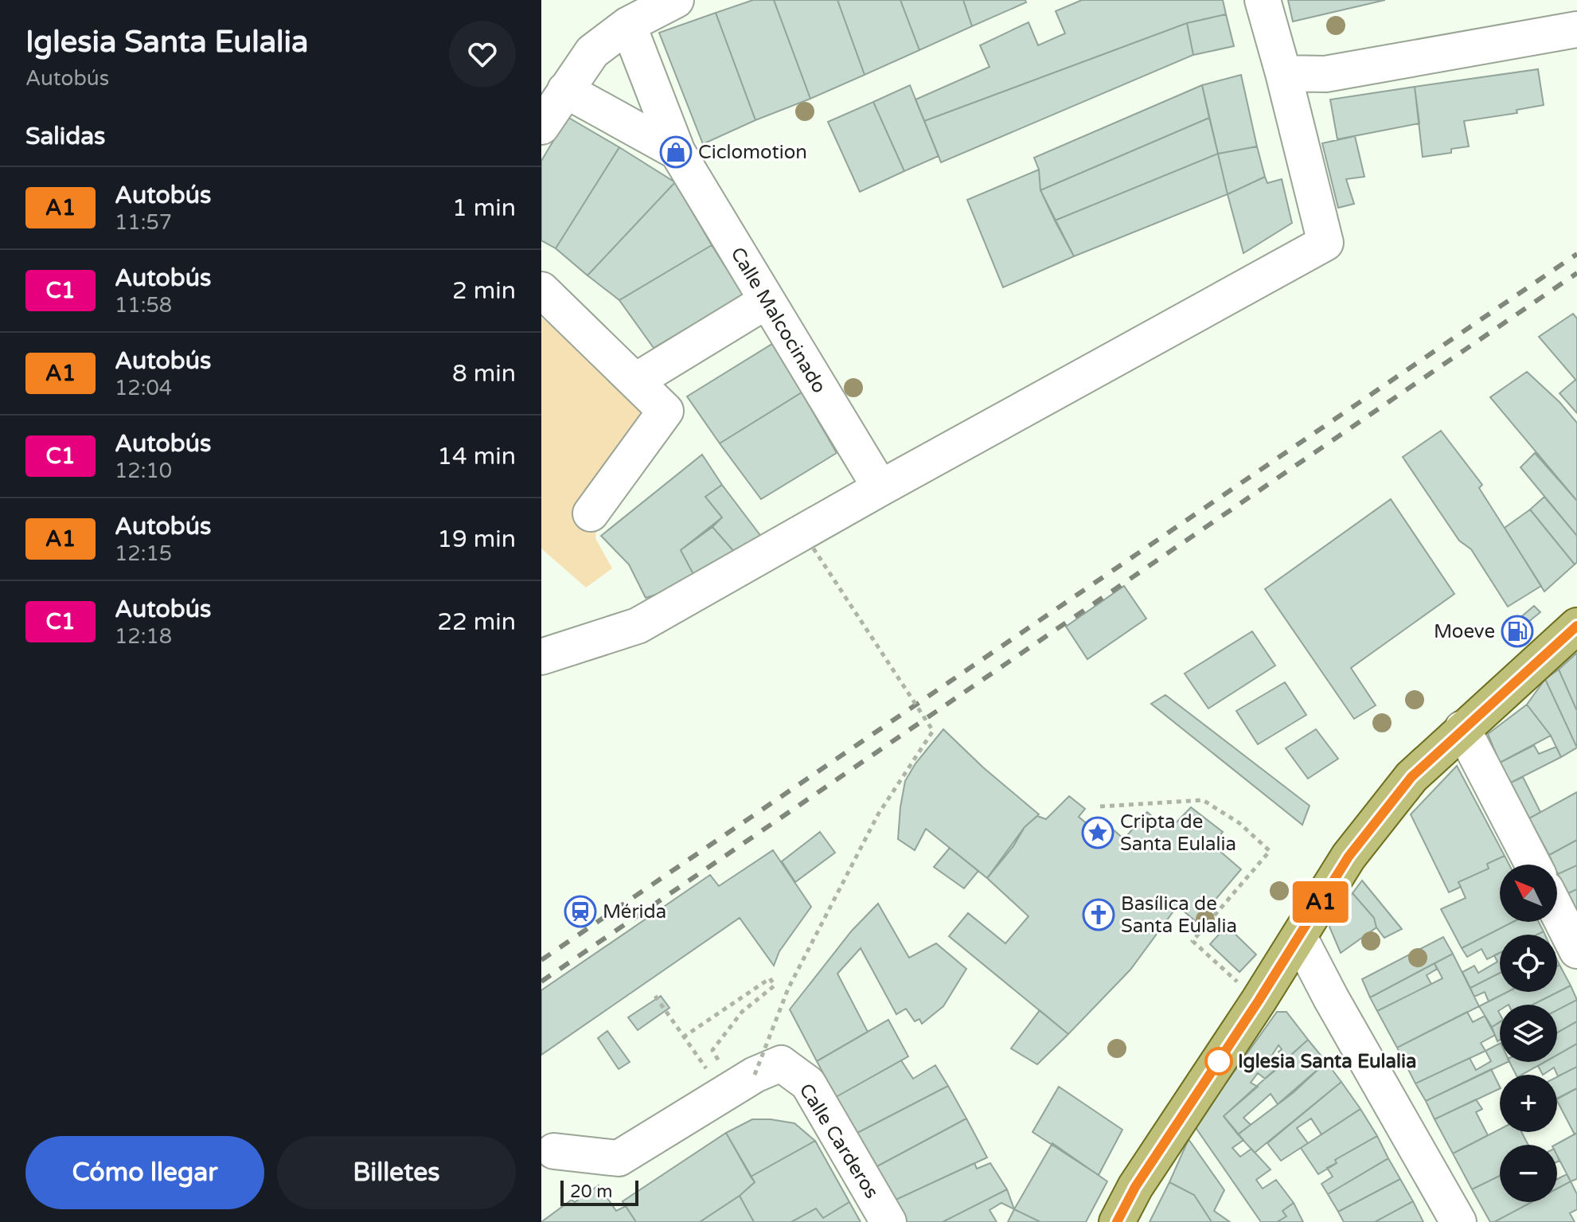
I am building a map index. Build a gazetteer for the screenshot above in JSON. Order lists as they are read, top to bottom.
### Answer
{
  "streets": {
    "street": ["Calle Malcocinado", "Calle Carderos"]
  },
  "places": {
    "shop": ["Ciclomotion"],
    "fuel station": ["Moeve"],
    "place": ["Cripta de Santa Eulalia"],
    "station": ["Mérida"],
    "church": ["Basílica de Santa Eulalia"],
    "other": ["Iglesia Santa Eulalia"]
  },
  "lines": ["bus line A1"],
  "scale_bar": "20 m",
  "north": "top left",
  "page": {
    "heading": [
      ["Iglesia Santa Eulalia", "Autobús"],
      "Salidas"
    ],
    "on_map": "A1",
    "list": [
      {
        "mark": "A1",
        "name": "Autobús",
        "note": "11:57",
        "value": "1 min"
      },
      {
        "mark": "C1",
        "name": "Autobús",
        "note": "11:58",
        "value": "2 min"
      },
      {
        "mark": "A1",
        "name": "Autobús",
        "note": "12:04",
        "value": "8 min"
      },
      {
        "mark": "C1",
        "name": "Autobús",
        "note": "12:10",
        "value": "14 min"
      },
      {
        "mark": "A1",
        "name": "Autobús",
        "note": "12:15",
        "value": "19 min"
      },
      {
        "mark": "C1",
        "name": "Autobús",
        "note": "12:18",
        "value": "22 min"
      }
    ],
    "map_buttons": ["+", "−"],
    "buttons": ["Cómo llegar", "Billetes"],
    "scale": "20 m"
  }
}
